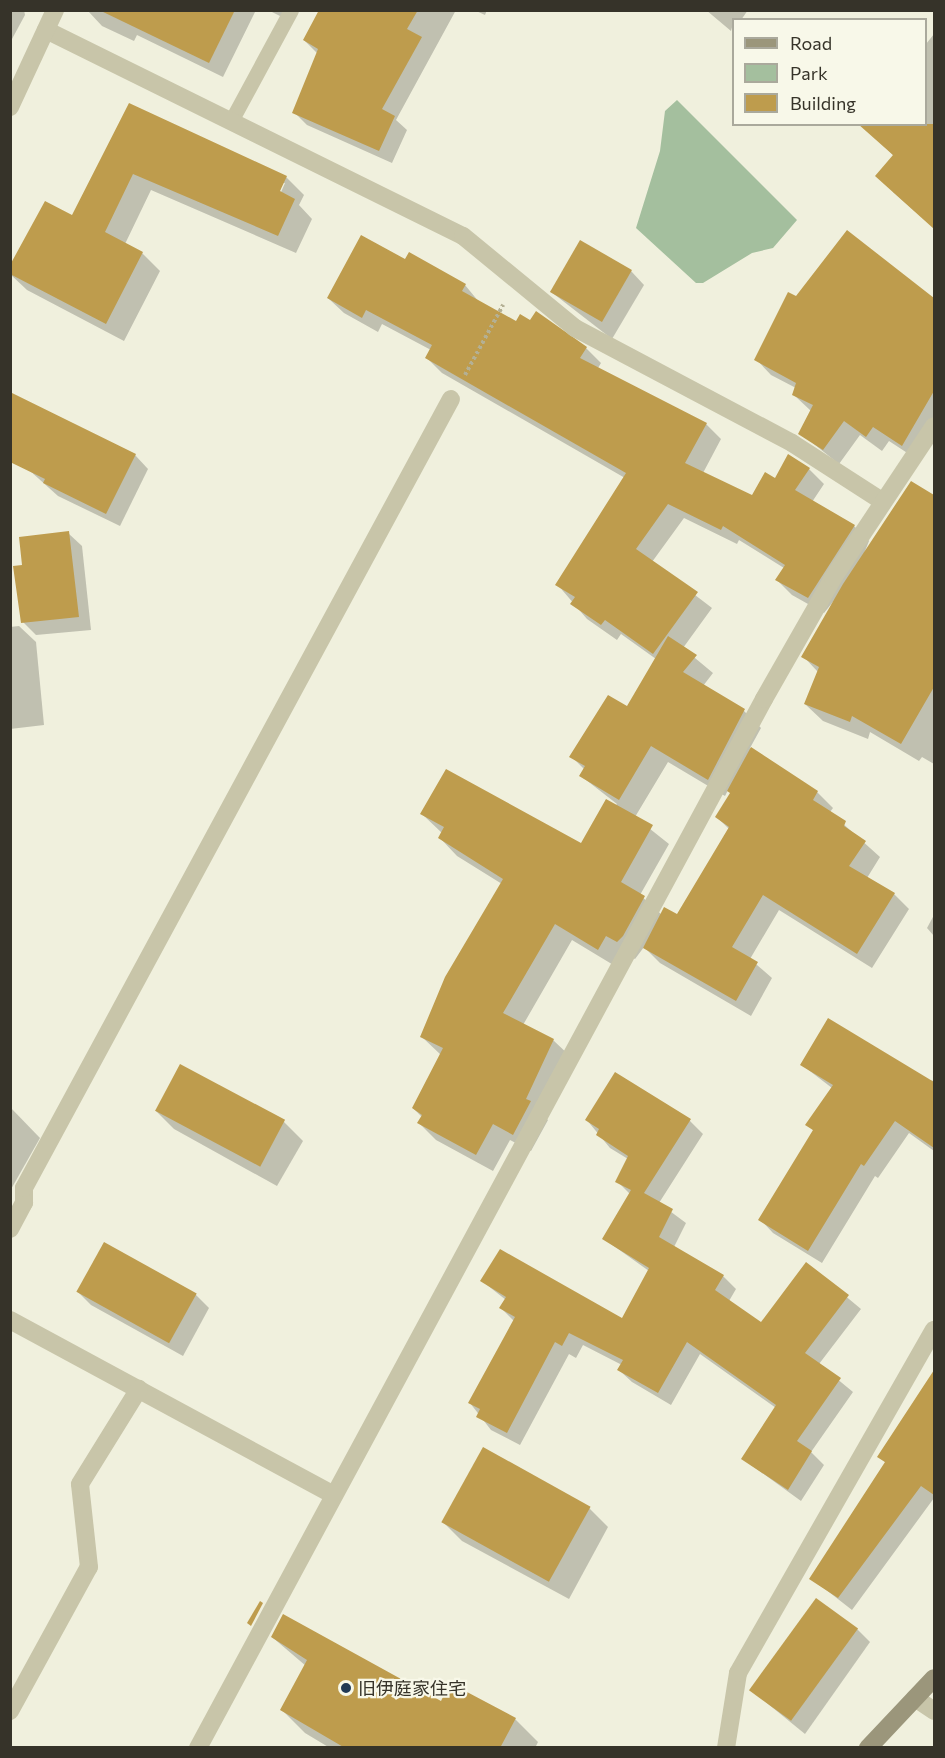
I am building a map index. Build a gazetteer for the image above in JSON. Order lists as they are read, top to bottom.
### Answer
{
  "places": ["旧伊庭家住宅"],
  "legend": ["Road", "Park", "Building"]
}
